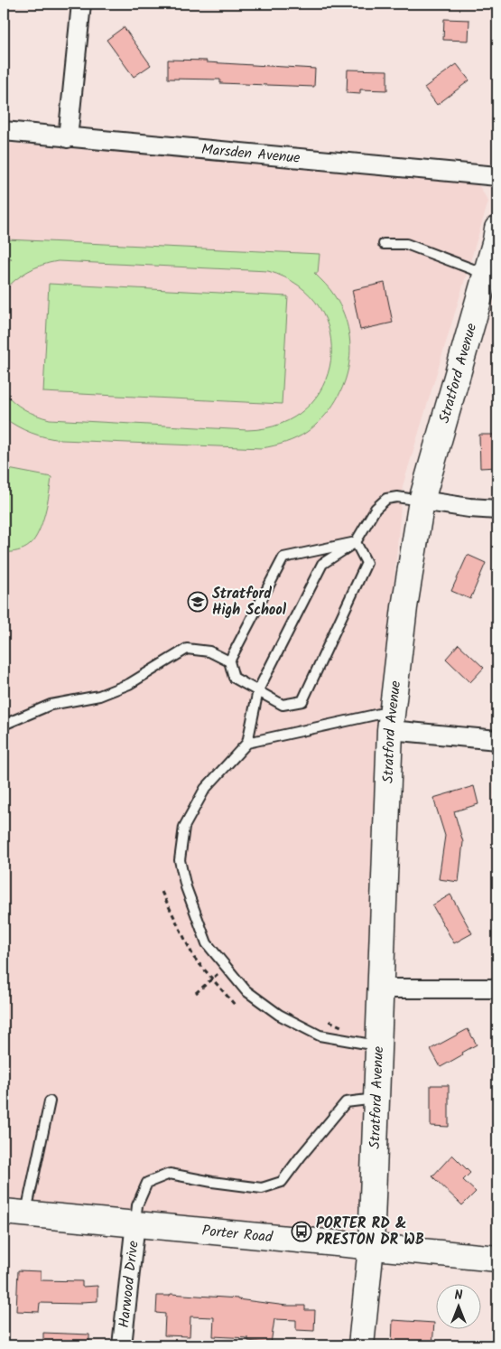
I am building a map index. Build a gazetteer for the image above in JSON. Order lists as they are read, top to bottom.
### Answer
{
  "streets": {
    "street": [
      "Marsden Avenue",
      "Stratford Avenue",
      "Porter Road",
      "Harwood Drive"
    ]
  },
  "crossings": [
    ["Stratford Avenue", "Porter Road"],
    ["Porter Road", "Harwood Drive"]
  ],
  "places": {
    "school or university": ["Stratford High School"],
    "bus stop": ["PORTER RD & PRESTON DR WB"]
  },
  "north": "top"
}
